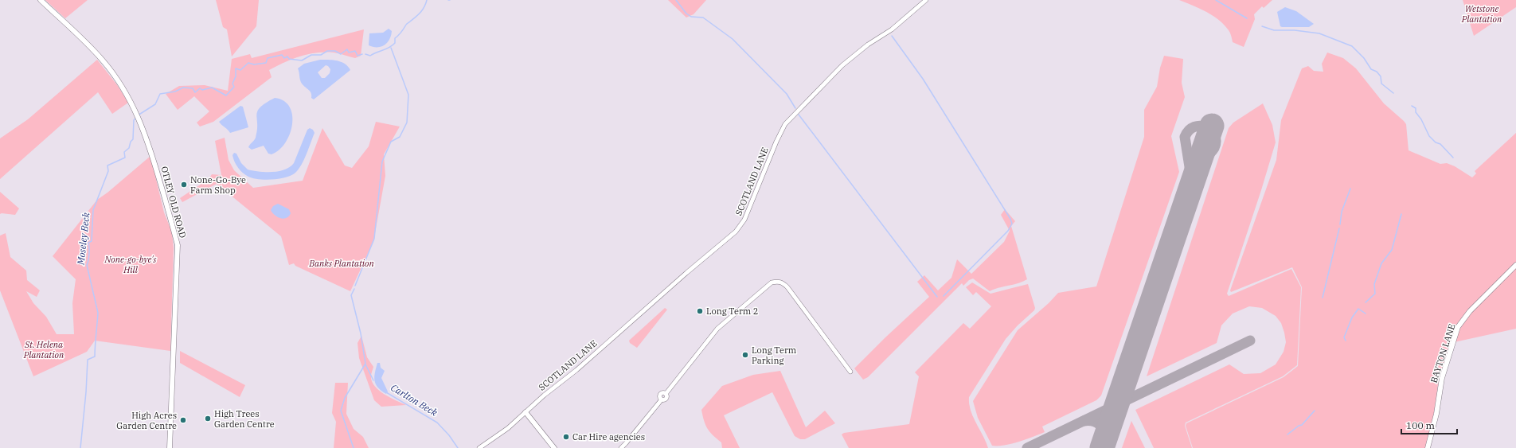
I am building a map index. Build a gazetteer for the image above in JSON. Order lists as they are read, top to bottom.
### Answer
{
  "streets": {
    "street": ["SCOTLAND LANE", "OTLEY OLD ROAD", "BAYTON LANE"]
  },
  "water": ["Moseley Beck", "Carlton Beck"],
  "parks": [
    "Wetstone Plantation",
    "None-go-bye's Hill",
    "Banks Plantation",
    "St. Helena Plantation"
  ],
  "places": [
    "None-Go-Bye Farm Shop",
    "Long Term 2",
    "Long Term Parking",
    "High Trees Garden Centre",
    "High Acres Garden Centre",
    "Car Hire agencies"
  ],
  "scale_bar": "100 m"
}
